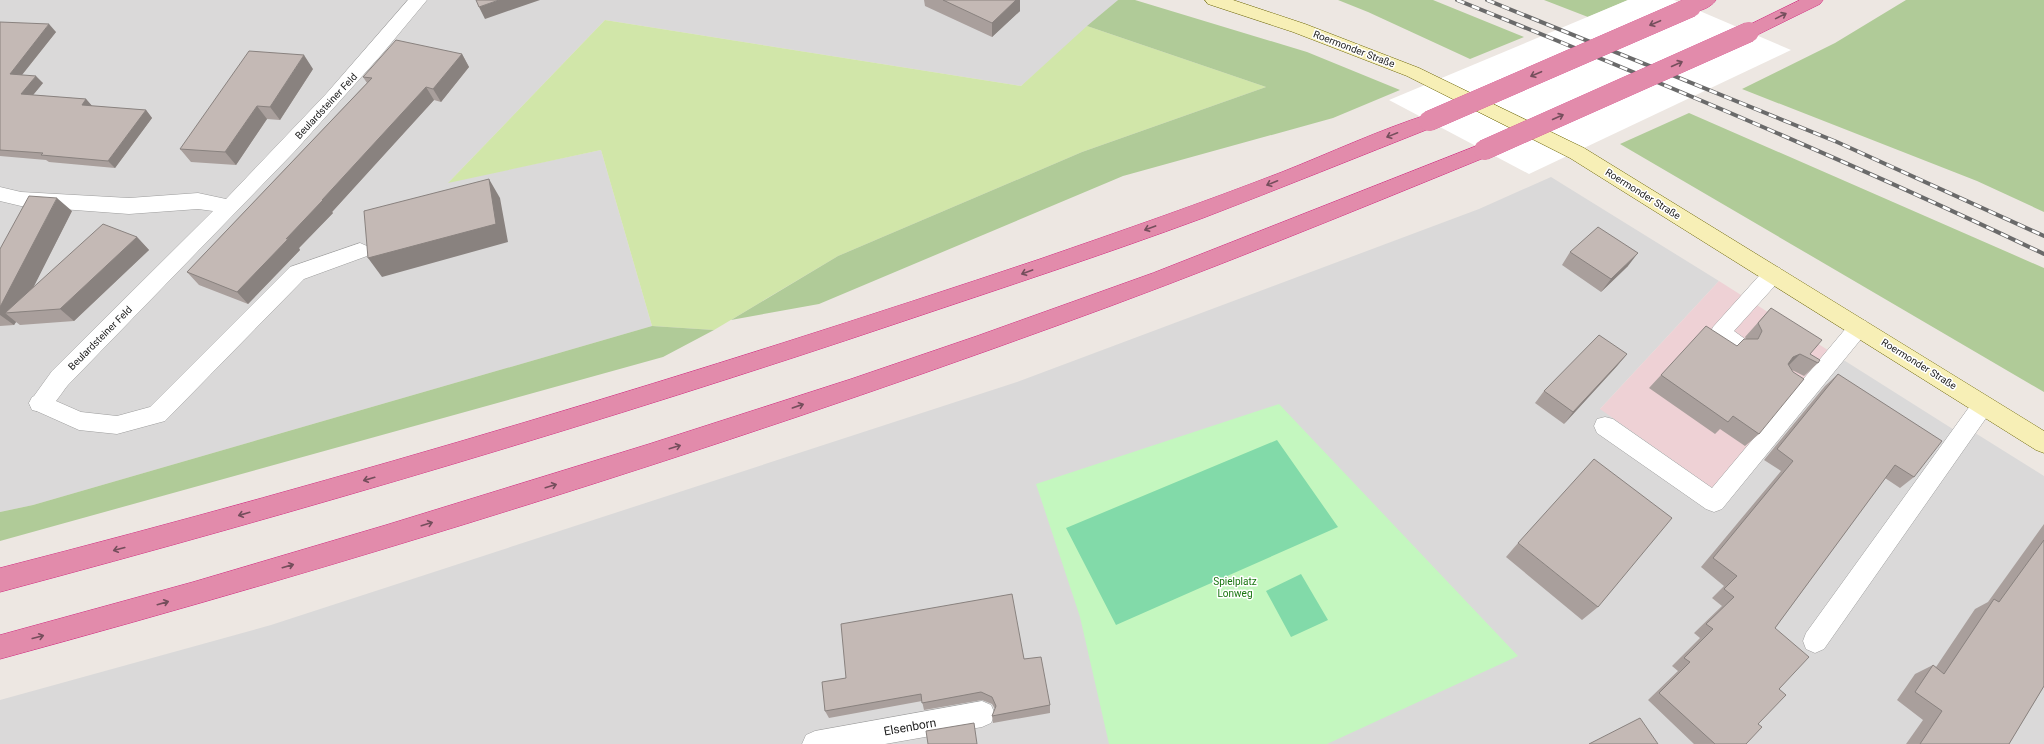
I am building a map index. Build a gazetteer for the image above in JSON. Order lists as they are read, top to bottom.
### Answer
{
  "streets": {
    "main road": ["Roermonder Straße"],
    "street": ["Beulardsteiner Feld"],
    "lane": ["Elsenborn"]
  },
  "parks": ["Spielplatz Lonweg"]
}
